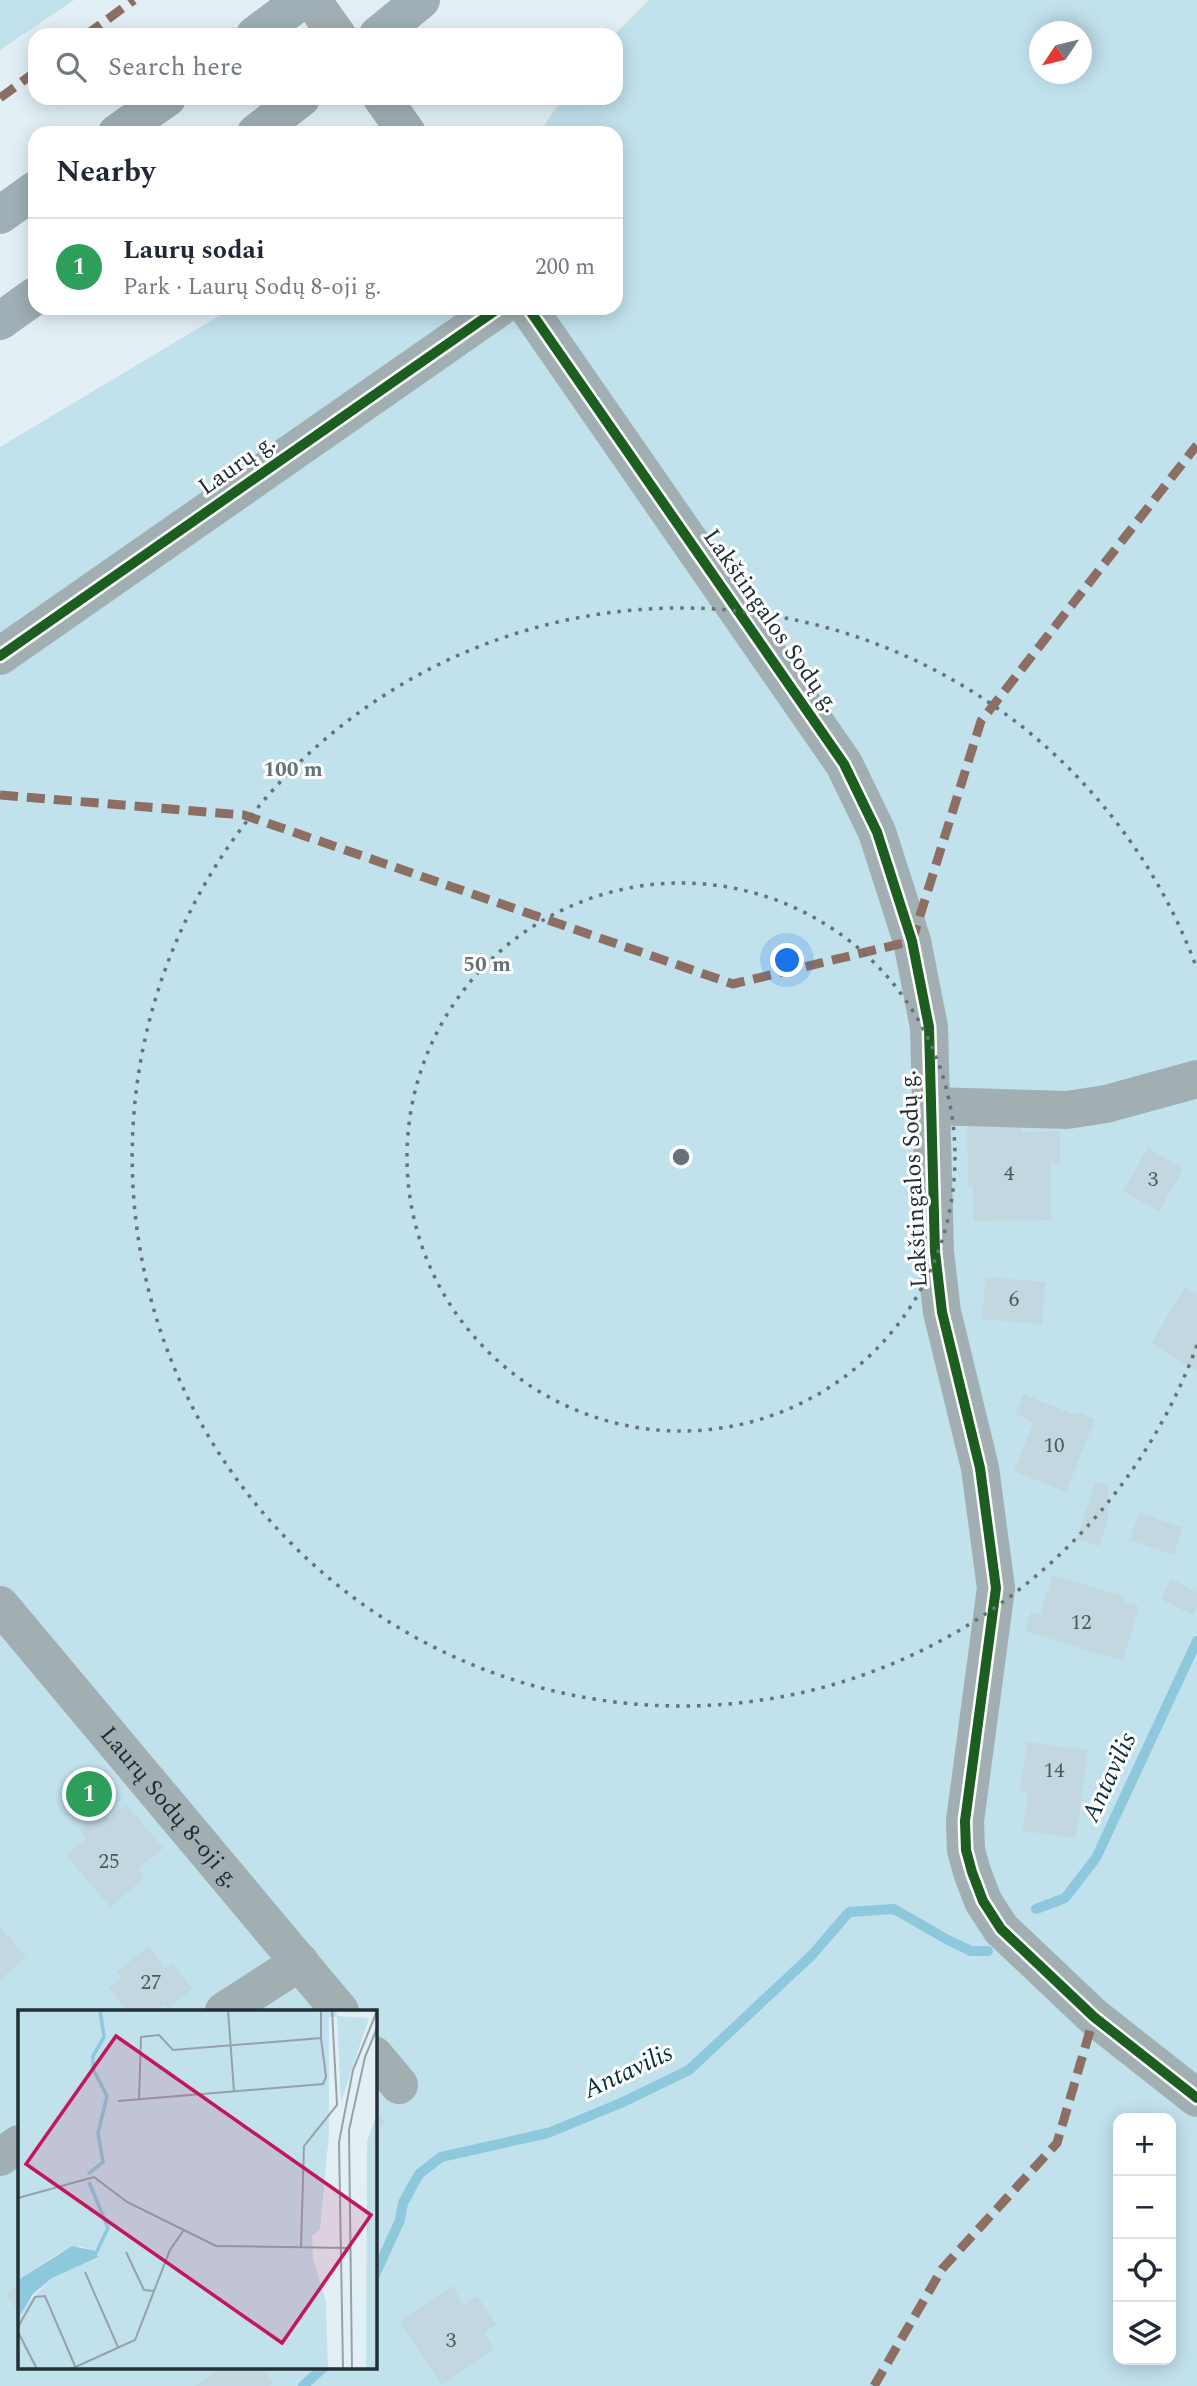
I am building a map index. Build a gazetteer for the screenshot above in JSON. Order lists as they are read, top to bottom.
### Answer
{
  "streets": {
    "street": ["Laurų g.", "Lakštingalos Sodų g.", "Laurų Sodų 8-oji g."]
  },
  "water": ["Antavilis"],
  "house_numbers": [
    "4",
    "3",
    "6",
    "10",
    "12",
    "14",
    "25",
    "27",
    "3"
  ],
  "north": "bottom left",
  "page": {
    "search": "Search here",
    "heading": "Nearby",
    "list": [
      {
        "mark": "1",
        "name": "Laurų sodai",
        "note": "Park · Laurų Sodų 8-oji g.",
        "value": "200 m"
      }
    ],
    "pins": "1",
    "map_buttons": ["+", "−"]
  },
  "rings": ["100 m", "50 m"]
}
